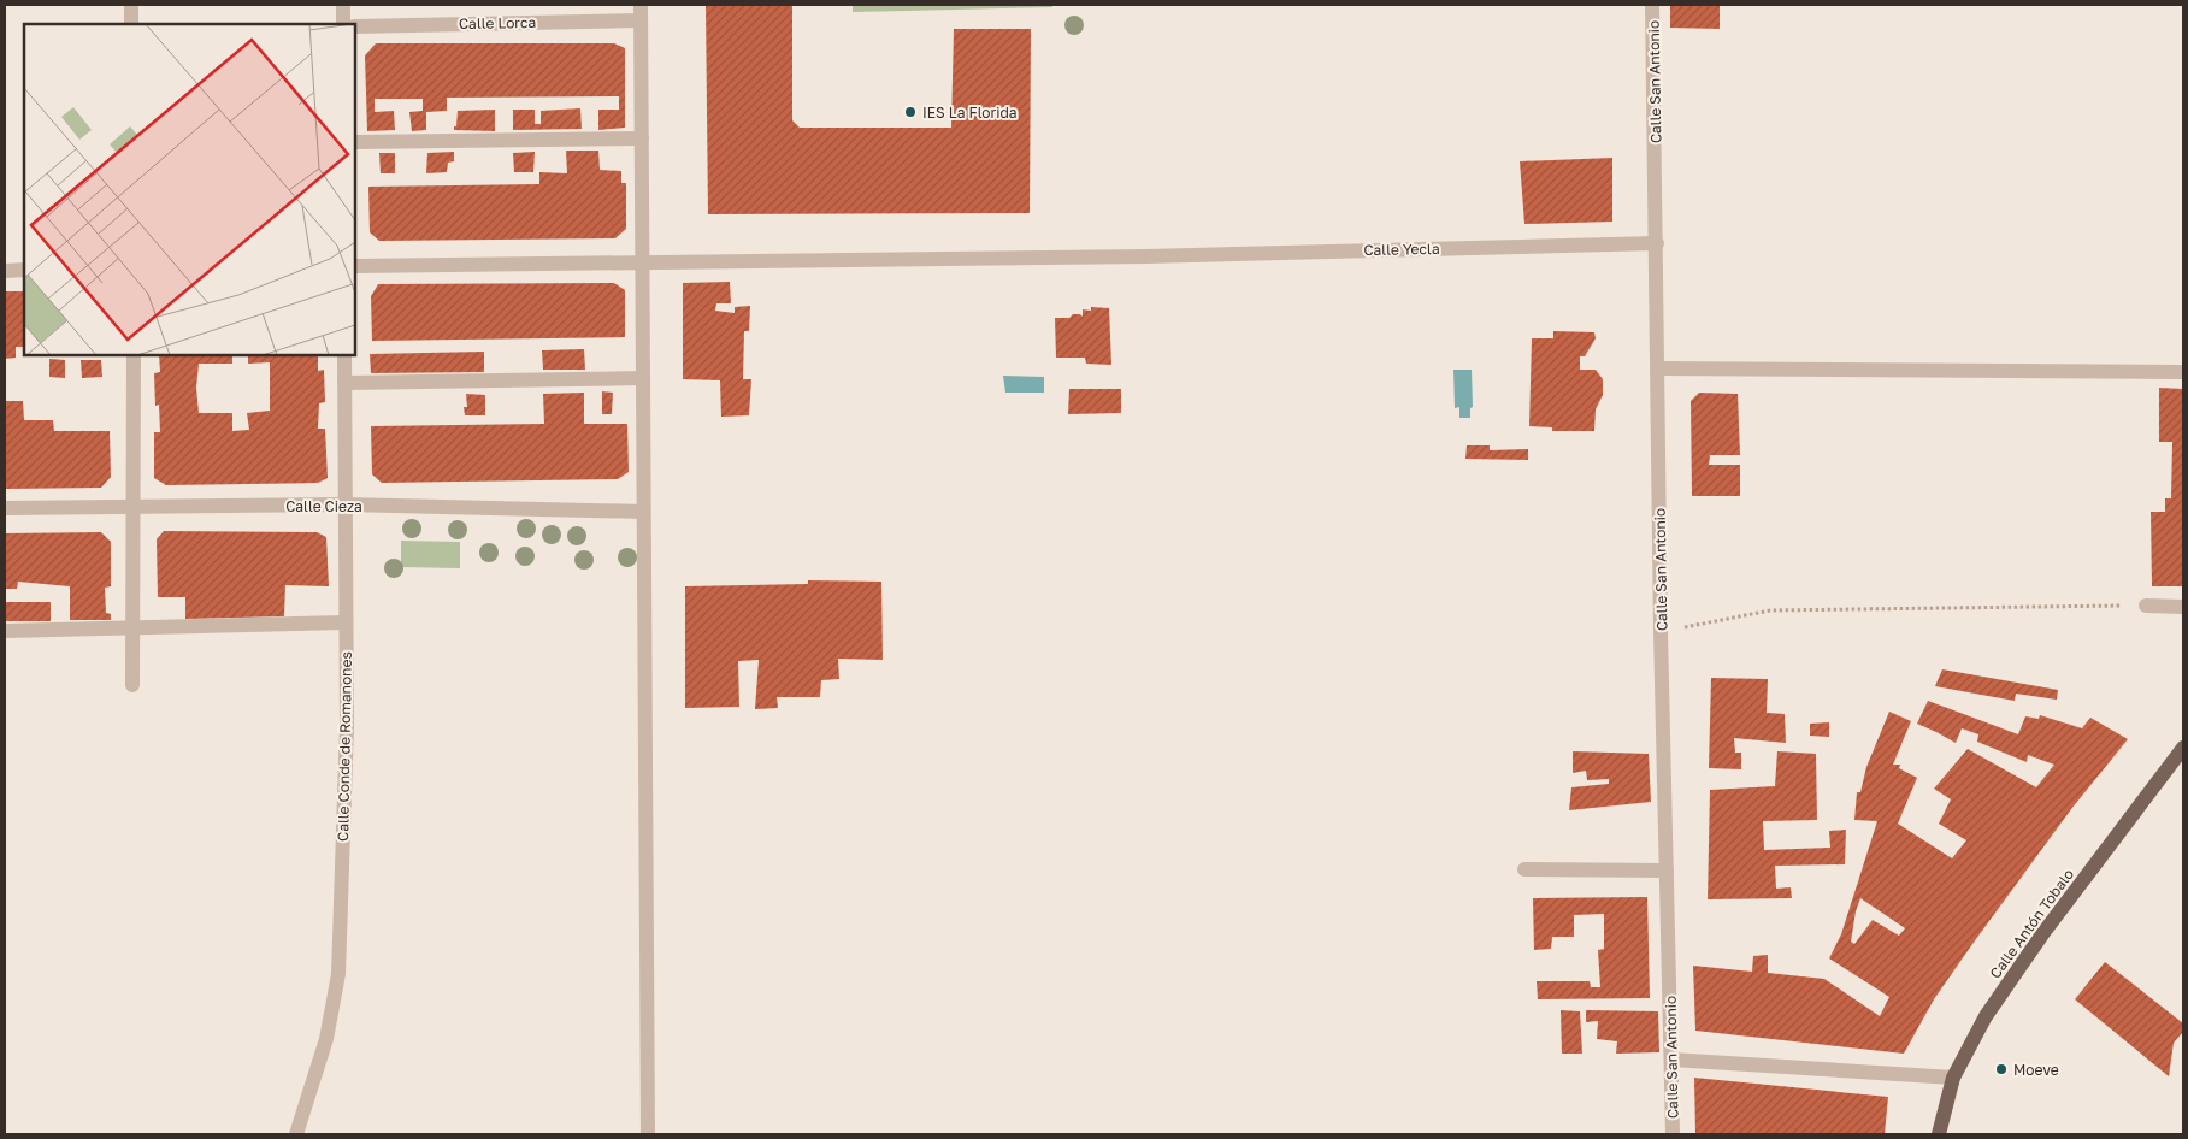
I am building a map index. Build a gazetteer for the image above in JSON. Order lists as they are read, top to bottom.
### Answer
{
  "streets": {
    "main road": ["Calle Antón Tobalo"],
    "street": [
      "Calle Lorca",
      "Calle San Antonio",
      "Calle Yecla",
      "Calle Cieza",
      "Calle Conde de Romanones"
    ]
  },
  "crossings": [
    ["Calle San Antonio", "Calle Yecla"],
    ["Calle Cieza", "Calle Conde de Romanones"]
  ],
  "places": ["IES La Florida", "Moeve"]
}
